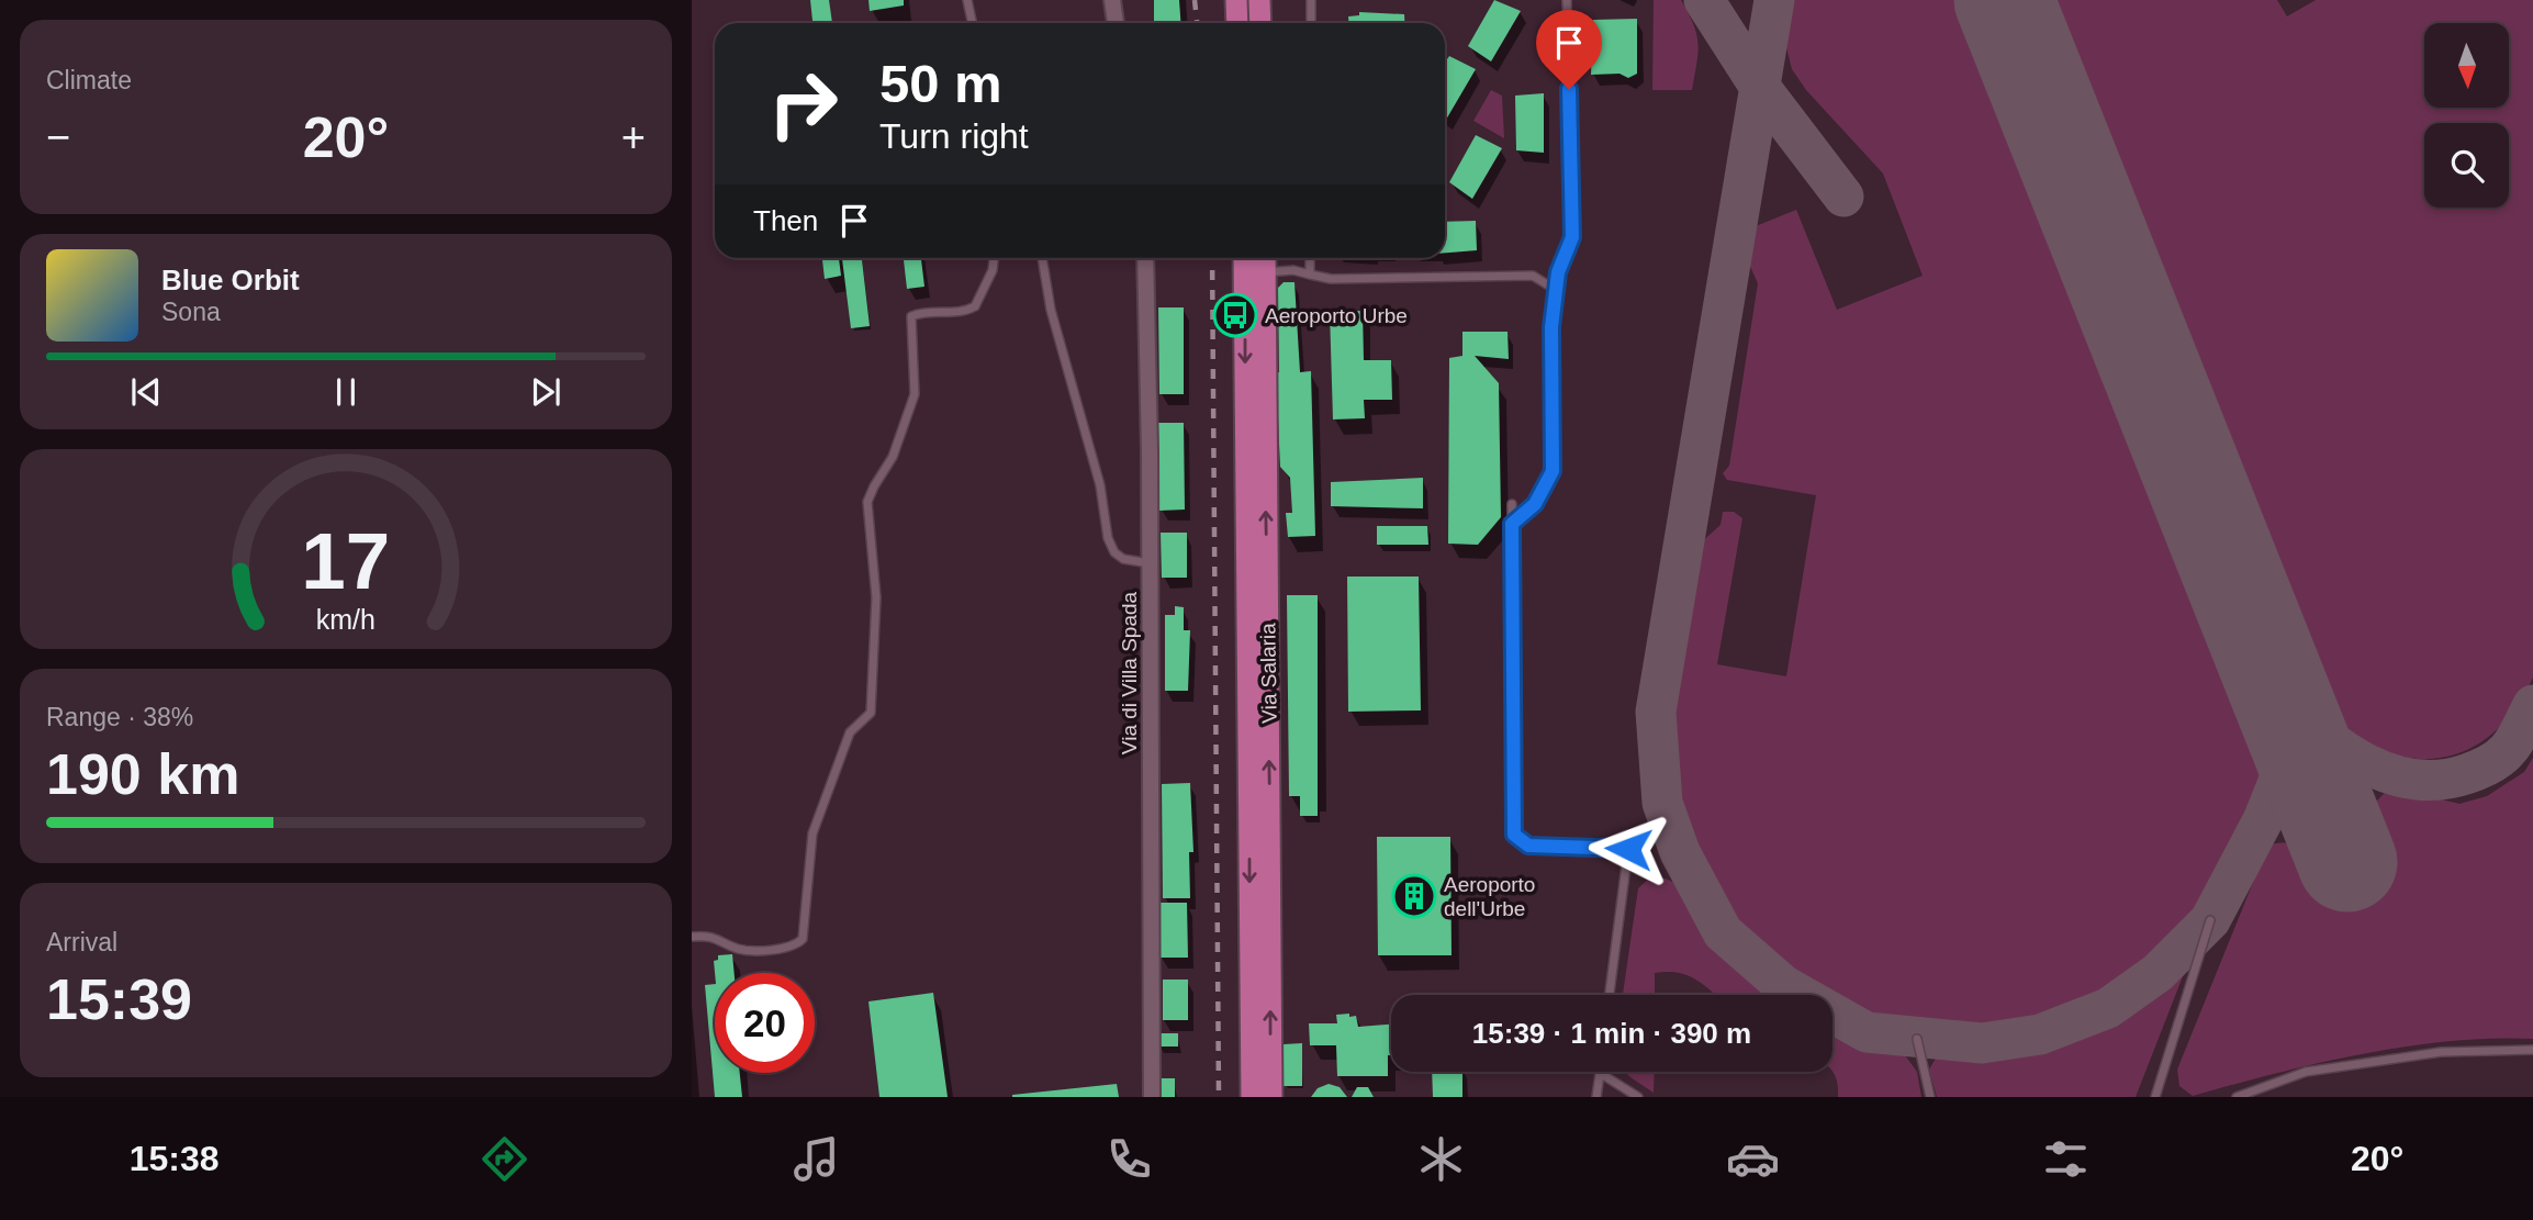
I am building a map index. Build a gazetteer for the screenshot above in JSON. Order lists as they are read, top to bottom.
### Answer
{
  "streets": {
    "main road": ["Via Salaria"],
    "street": ["Via di Villa Spada"]
  },
  "places": {
    "bus stop": ["Aeroporto Urbe"],
    "building": ["Aeroporto dell'Urbe"]
  },
  "north": "bottom",
  "page": {
    "tile": [
      "Climate",
      ["Range · 38%", "190 km"],
      ["Arrival", "15:39"]
    ],
    "turn": ["50 m", "Turn right"],
    "heat": ["−", "20°", "+"],
    "then": "Then",
    "song": ["Blue Orbit", "Sona"],
    "limit": "20",
    "trip": "15:39 · 1 min · 390 m",
    "tabs": ["15:38", "20°"],
    "gauge": ["17", "km/h"]
  }
}
